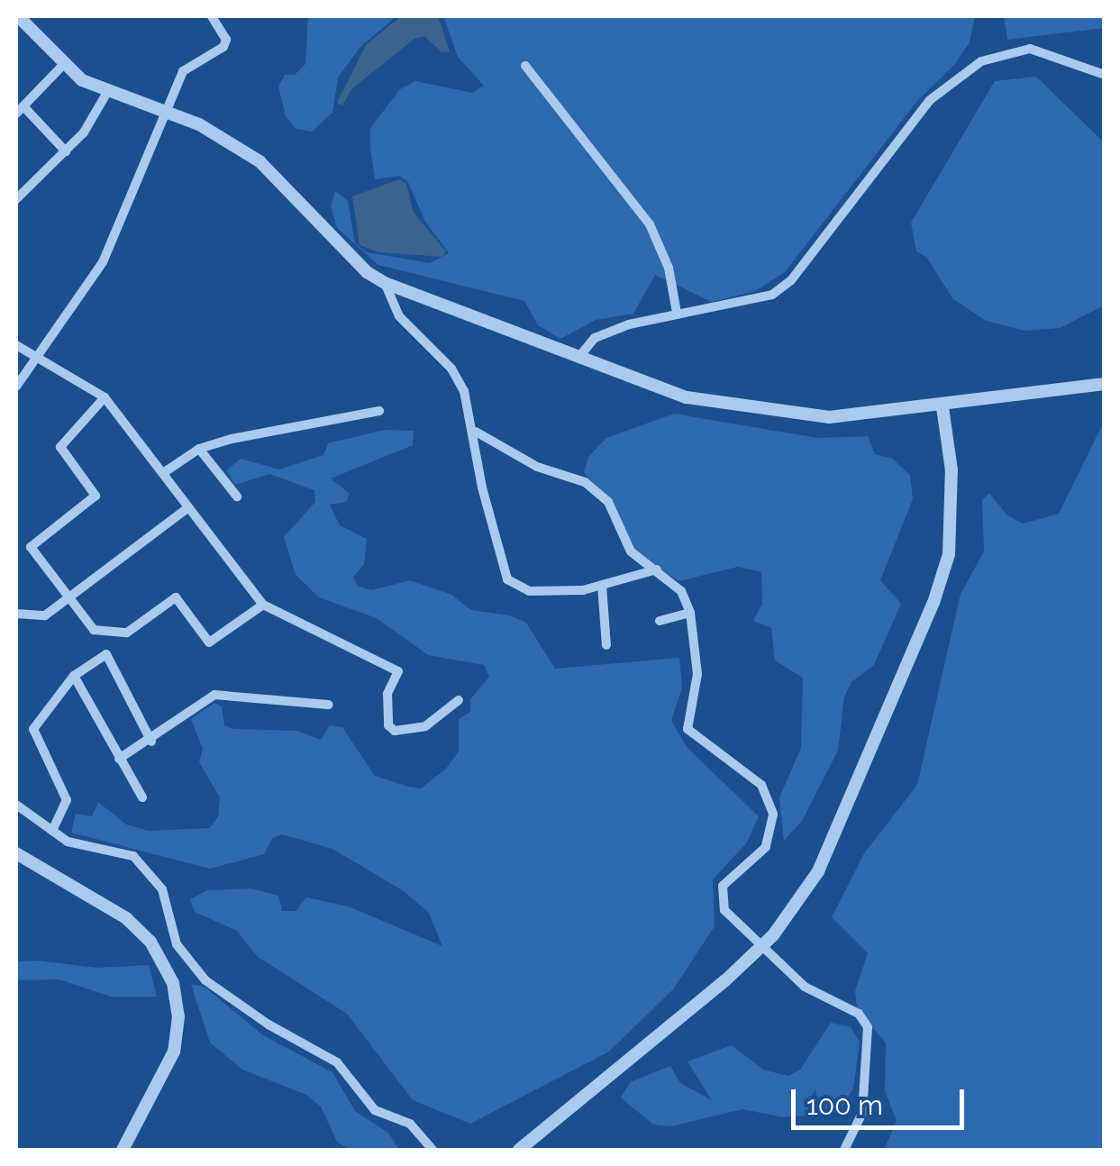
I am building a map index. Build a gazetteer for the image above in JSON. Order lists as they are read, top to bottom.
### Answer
{
  "scale_bar": "100 m"
}
